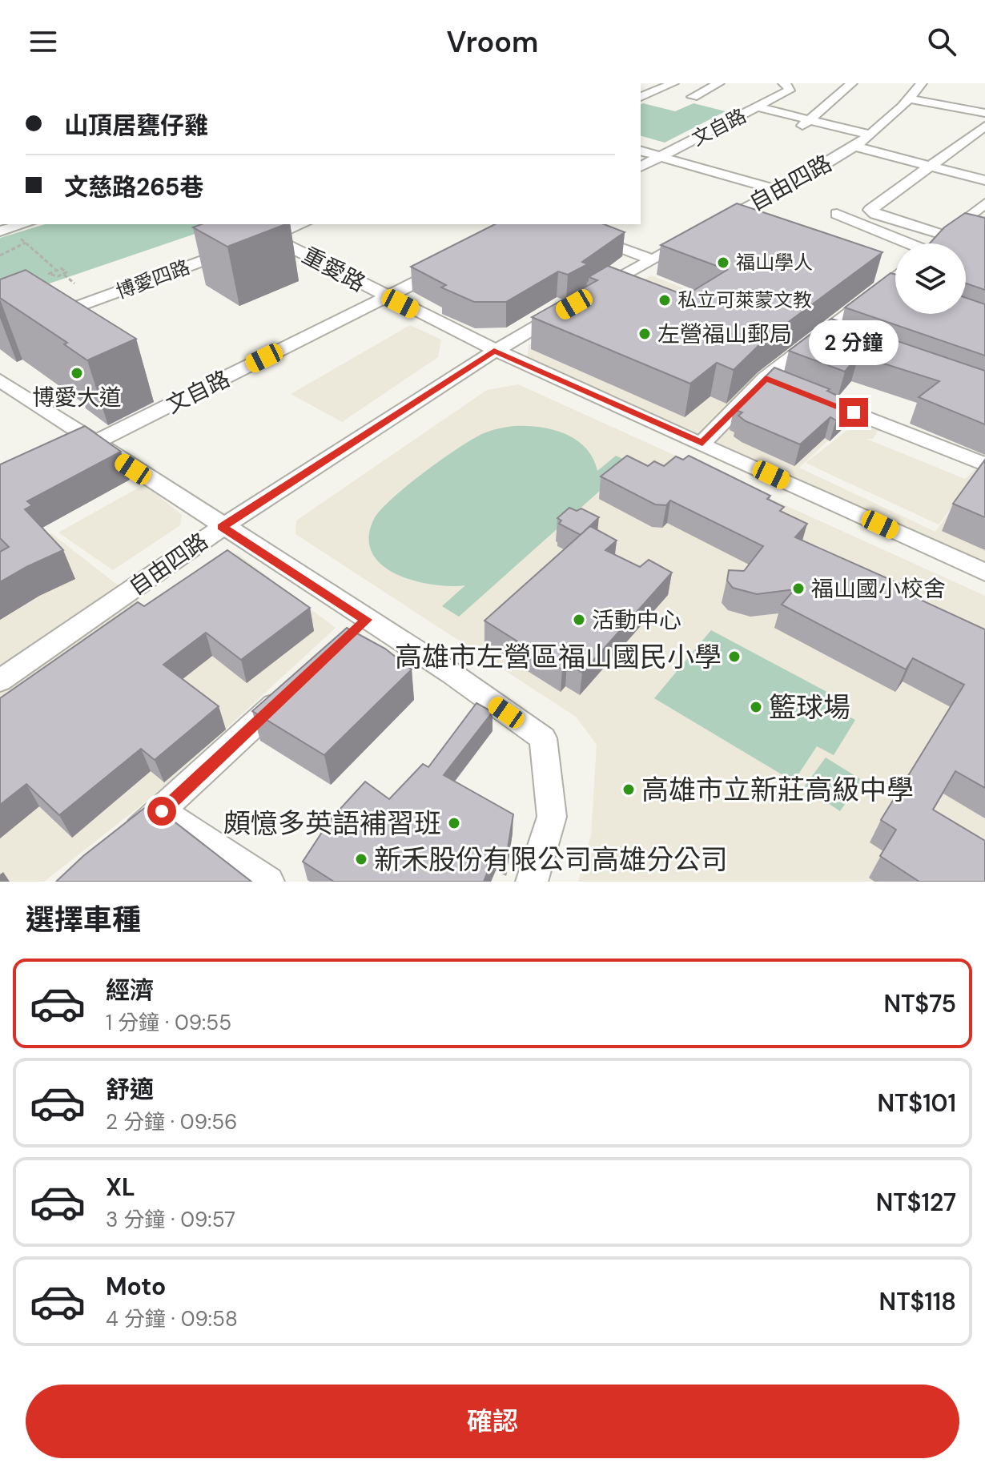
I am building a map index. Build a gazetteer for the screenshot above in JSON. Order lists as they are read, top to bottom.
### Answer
{
  "streets": {
    "street": [
      "文自路",
      "自由四路",
      "重愛路",
      "博愛四路"
    ]
  },
  "crossings": [
    ["文自路", "重愛路"],
    ["自由四路", "重愛路"],
    ["重愛路", "博愛四路"]
  ],
  "places": [
    "福山學人",
    "私立可萊蒙文教",
    "左營福山郵局",
    "博愛大道",
    "福山國小校舍",
    "活動中心",
    "高雄市左營區福山國民小學",
    "籃球場",
    "高雄市立新莊高級中學",
    "頗憶多英語補習班",
    "新禾股份有限公司高雄分公司"
  ],
  "page": {
    "header": "Vroom",
    "banner": ["山頂居甕仔雞", "文慈路265巷"],
    "bubble": "2 分鐘",
    "heading": "選擇車種",
    "list": [
      {
        "name": "經濟",
        "note": "1 分鐘 · 09:55",
        "value": "NT$75"
      },
      {
        "name": "舒適",
        "note": "2 分鐘 · 09:56",
        "value": "NT$101"
      },
      {
        "name": "XL",
        "note": "3 分鐘 · 09:57",
        "value": "NT$127"
      },
      {
        "name": "Moto",
        "note": "4 分鐘 · 09:58",
        "value": "NT$118"
      }
    ],
    "buttons": "確認"
  }
}
